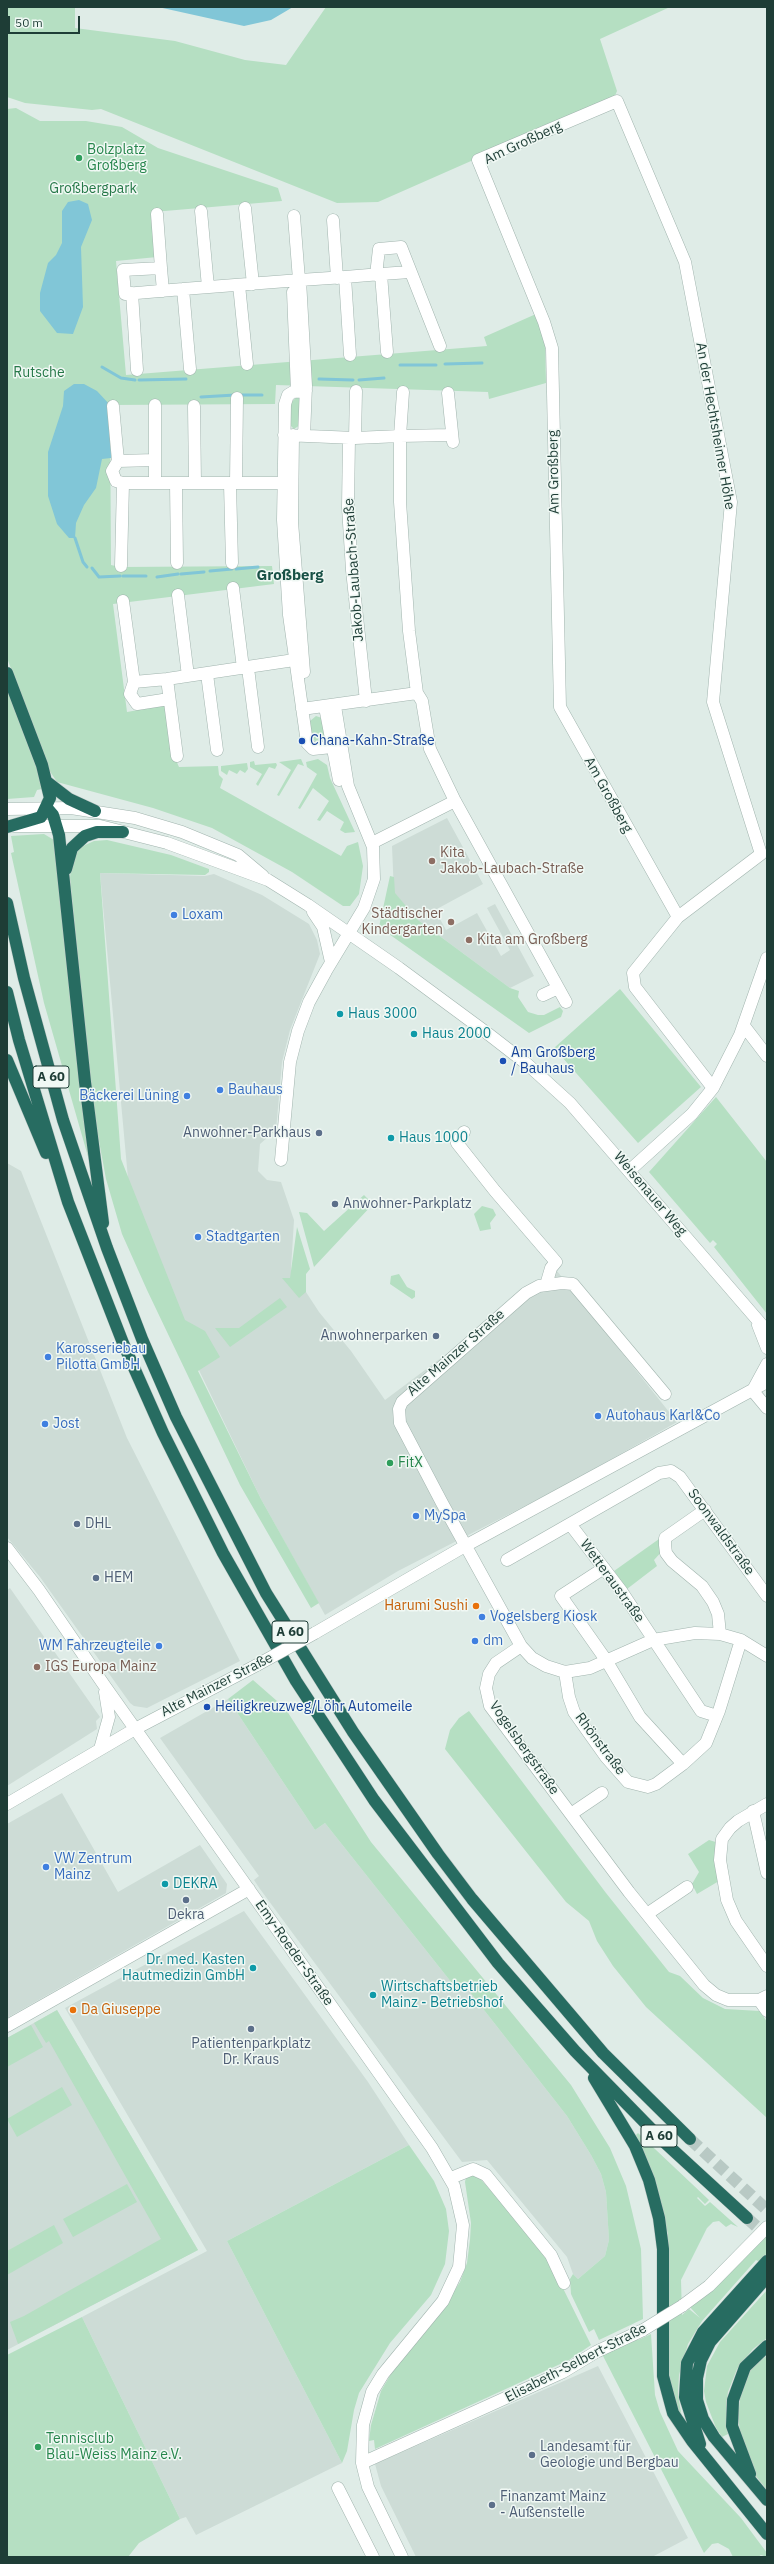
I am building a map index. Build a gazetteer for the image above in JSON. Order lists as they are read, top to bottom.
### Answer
{
  "streets": {
    "highway": ["A 60"],
    "street": [
      "Am Großberg",
      "An der Hechtsheimer Höhe",
      "Jakob-Laubach-Straße",
      "Weisenauer Weg",
      "Alte Mainzer Straße",
      "Soonwaldstraße",
      "Wetteraustraße",
      "Rhönstraße",
      "Vogelsbergstraße",
      "Emy-Roeder-Straße",
      "Elisabeth-Selbert-Straße"
    ]
  },
  "crossings": [
    ["Am Großberg", "An der Hechtsheimer Höhe"],
    ["Alte Mainzer Straße", "Emy-Roeder-Straße"],
    ["Soonwaldstraße", "Wetteraustraße"],
    ["Emy-Roeder-Straße", "Elisabeth-Selbert-Straße"]
  ],
  "districts": ["Großberg"],
  "parks": ["Großbergpark", "Rutsche"],
  "places": [
    "Bolzplatz Großberg",
    "Chana-Kahn-Straße",
    "Kita Jakob-Laubach-Straße",
    "Loxam",
    "Städtischer Kindergarten",
    "Kita am Großberg",
    "Haus 3000",
    "Haus 2000",
    "Am Großberg / Bauhaus",
    "Bauhaus",
    "Bäckerei Lüning",
    "Anwohner-Parkhaus",
    "Haus 1000",
    "Anwohner-Parkplatz",
    "Stadtgarten",
    "Anwohnerparken",
    "Karosseriebau Pilotta GmbH",
    "Autohaus Karl&Co",
    "Jost",
    "FitX",
    "MySpa",
    "DHL",
    "HEM",
    "Harumi Sushi",
    "Vogelsberg Kiosk",
    "dm",
    "WM Fahrzeugteile",
    "IGS Europa Mainz",
    "Heiligkreuzweg/Löhr Automeile",
    "VW Zentrum Mainz",
    "DEKRA",
    "Dekra",
    "Dr. med. Kasten Hautmedizin GmbH",
    "Wirtschaftsbetrieb Mainz - Betriebshof",
    "Da Giuseppe",
    "Patientenparkplatz Dr. Kraus",
    "Tennisclub Blau-Weiss Mainz e.V.",
    "Landesamt für Geologie und Bergbau",
    "Finanzamt Mainz - Außenstelle"
  ],
  "scale_bar": "50 m"
}
